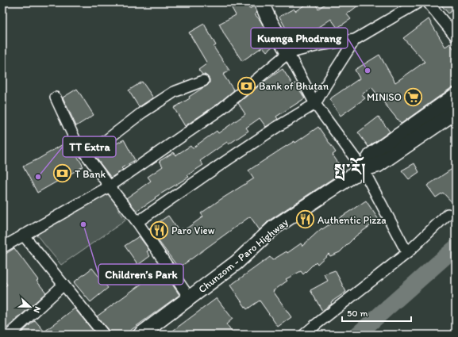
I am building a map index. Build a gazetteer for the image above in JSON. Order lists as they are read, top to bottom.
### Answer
{
  "streets": {
    "street": ["Chunzom - Paro Highway"]
  },
  "districts": ["སྤ་རོ།"],
  "places": {
    "other": ["Kuenga Phodrang", "TT Extra", "Children’s Park"],
    "bank": ["Bank of Bhutan", "T Bank"],
    "supermarket": ["MINISO"],
    "restaurant": ["Authentic Pizza", "Paro View"]
  },
  "scale_bar": "50 m",
  "north": "right"
}
